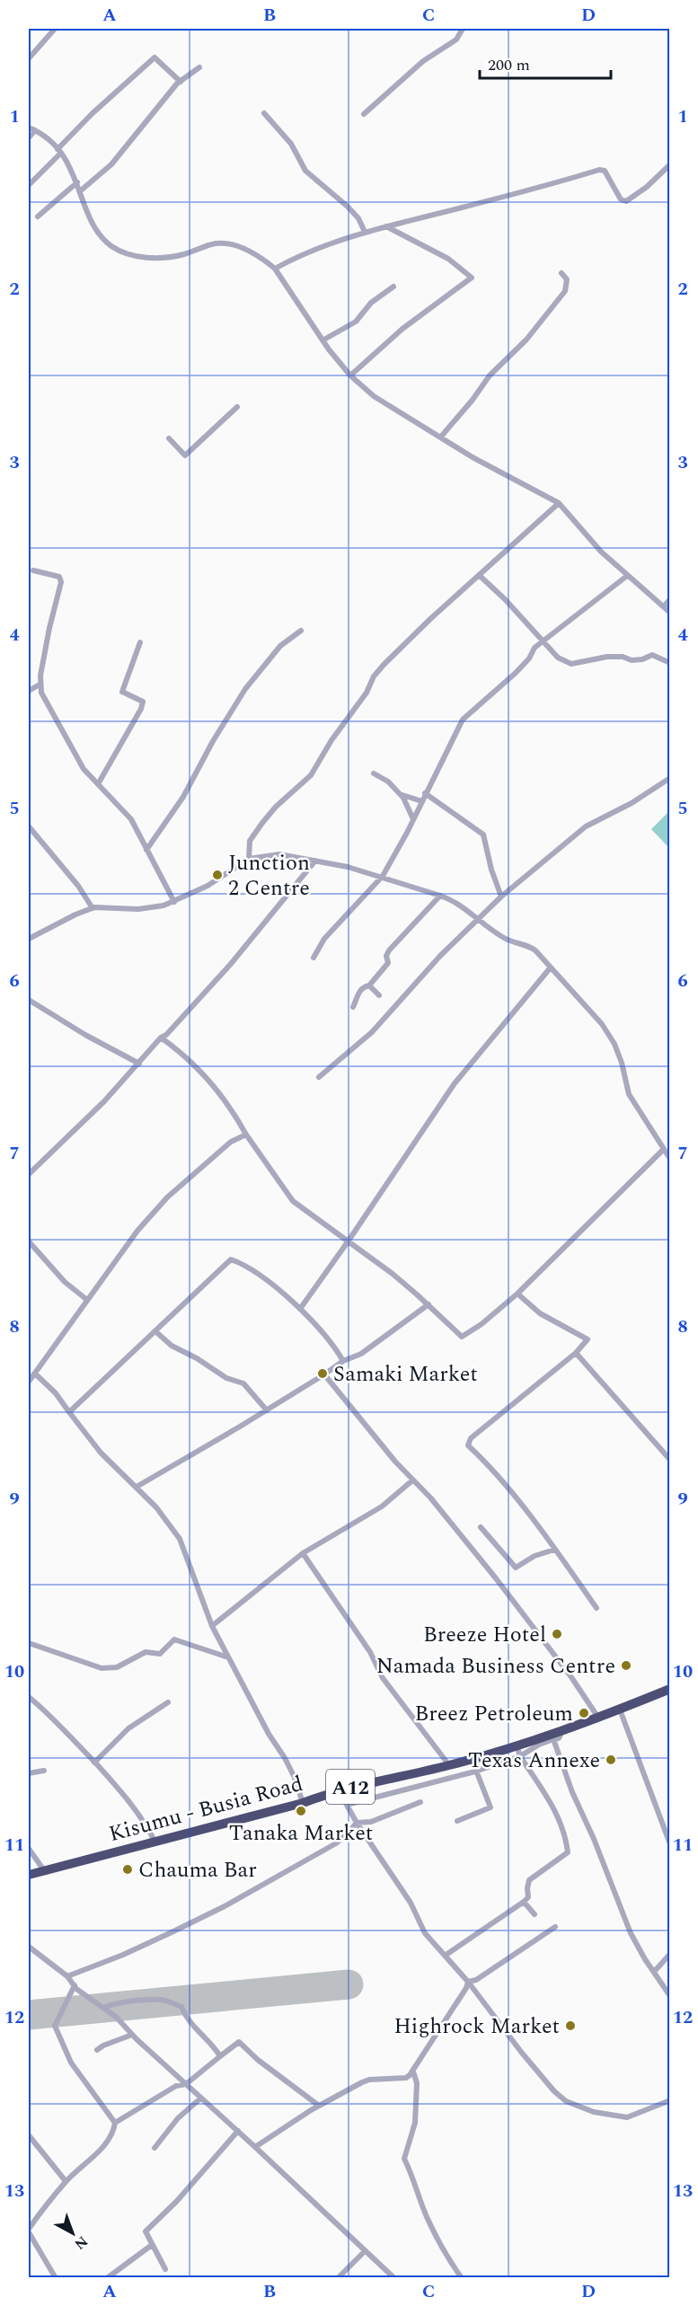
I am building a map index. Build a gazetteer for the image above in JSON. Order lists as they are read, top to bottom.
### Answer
{
  "streets": {
    "highway": ["A12", "Kisumu - Busia Road"]
  },
  "places": [
    "Junction 2 Centre",
    "Samaki Market",
    "Breeze Hotel",
    "Namada Business Centre",
    "Breez Petroleum",
    "Texas Annexe",
    "Tanaka Market",
    "Chauma Bar",
    "Highrock Market"
  ],
  "scale_bar": "200 m",
  "north": "bottom right",
  "grid": {
    "columns": [
      "A",
      "B",
      "C",
      "D"
    ],
    "rows": [
      "1",
      "2",
      "3",
      "4",
      "5",
      "6",
      "7",
      "8",
      "9",
      "10",
      "11",
      "12",
      "13"
    ]
  }
}
